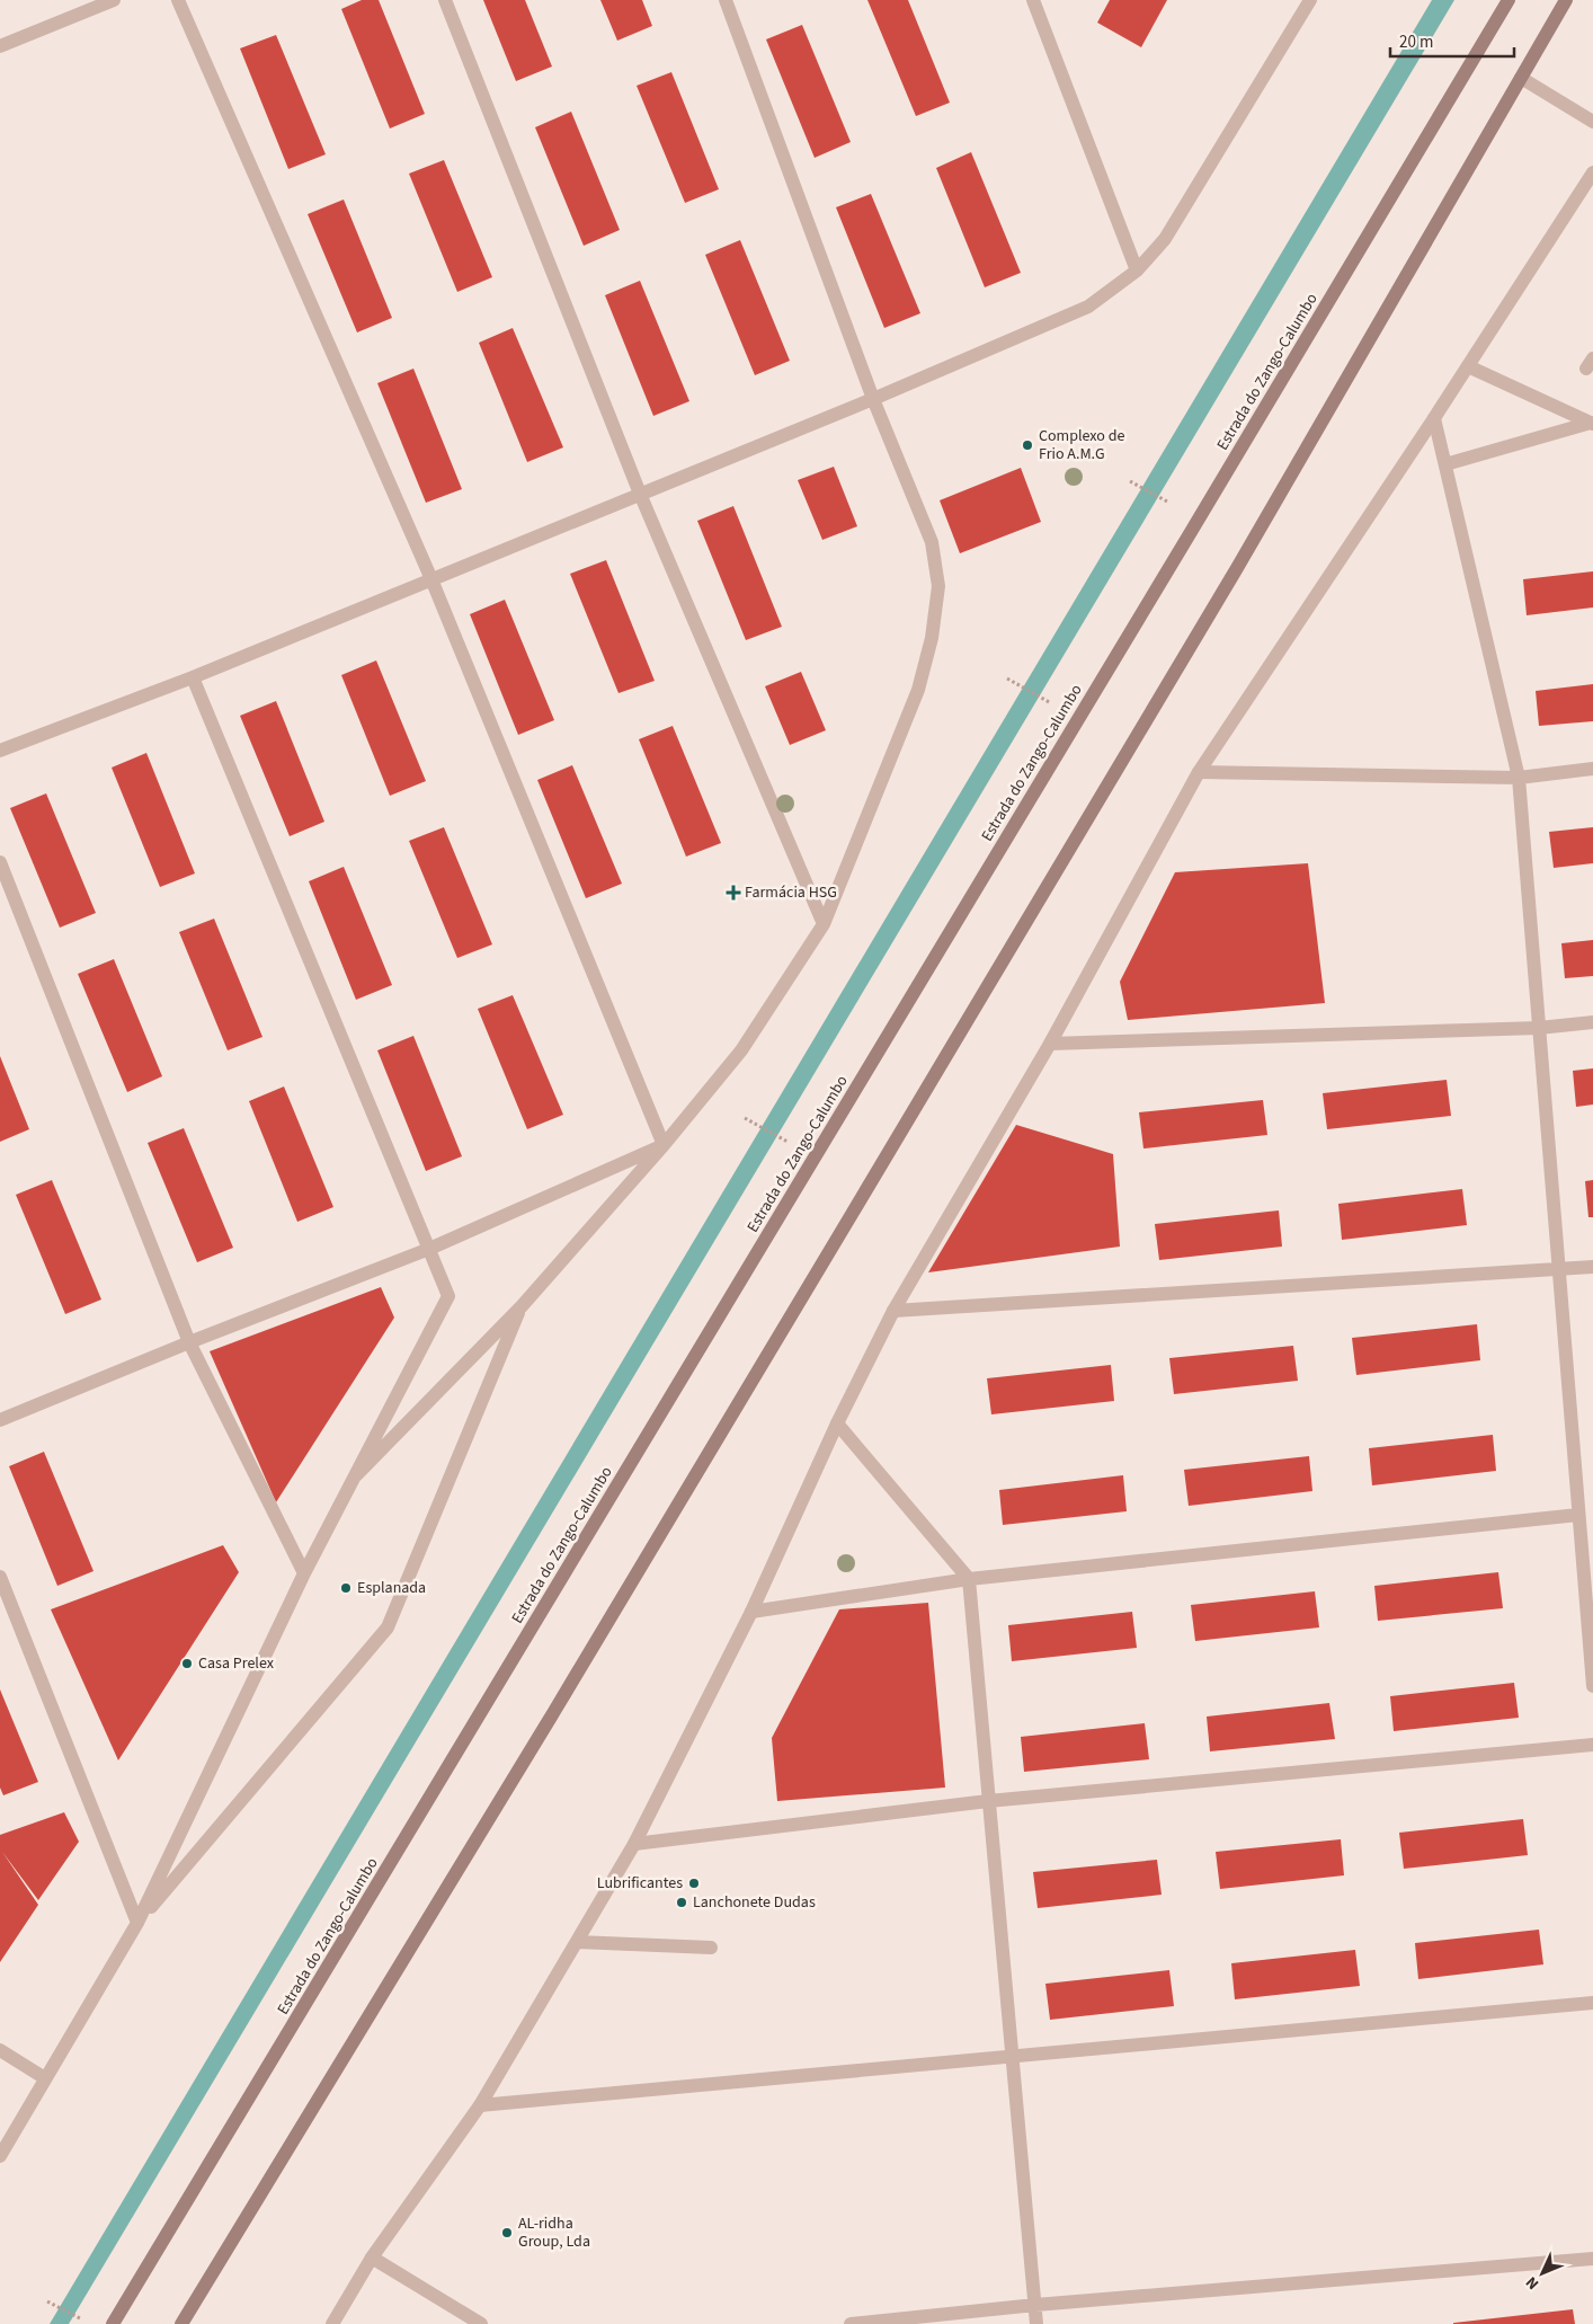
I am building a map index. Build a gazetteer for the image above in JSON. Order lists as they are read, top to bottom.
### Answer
{
  "streets": {
    "main road": ["Estrada do Zango-Calumbo"]
  },
  "places": {
    "other": [
      "Complexo de Frio A.M.G",
      "Esplanada",
      "Casa Prelex",
      "Lubrificantes",
      "Lanchonete Dudas",
      "AL-ridha Group, Lda"
    ],
    "health": ["Farmácia HSG"]
  },
  "scale_bar": "20 m",
  "north": "bottom left"
}
